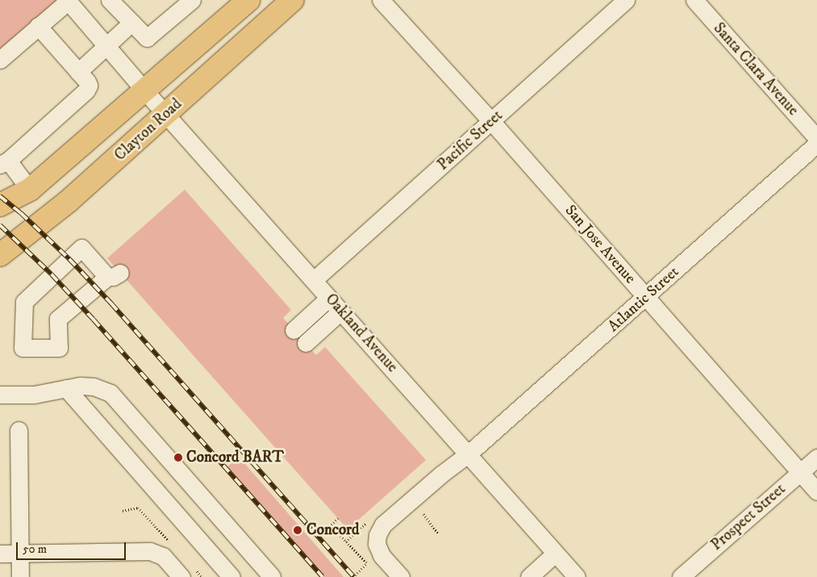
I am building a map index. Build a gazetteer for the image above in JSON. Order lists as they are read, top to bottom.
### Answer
{
  "streets": {
    "main road": ["Clayton Road"],
    "street": [
      "Santa Clara Avenue",
      "Pacific Street",
      "San Jose Avenue",
      "Atlantic Street",
      "Oakland Avenue",
      "Prospect Street"
    ]
  },
  "crossings": [
    ["Clayton Road", "Oakland Avenue"],
    ["Pacific Street", "San Jose Avenue"],
    ["Pacific Street", "Oakland Avenue"],
    ["San Jose Avenue", "Atlantic Street"],
    ["San Jose Avenue", "Prospect Street"],
    ["Atlantic Street", "Oakland Avenue"]
  ],
  "places": ["Concord BART", "Concord"],
  "scale_bar": "50 m"
}
